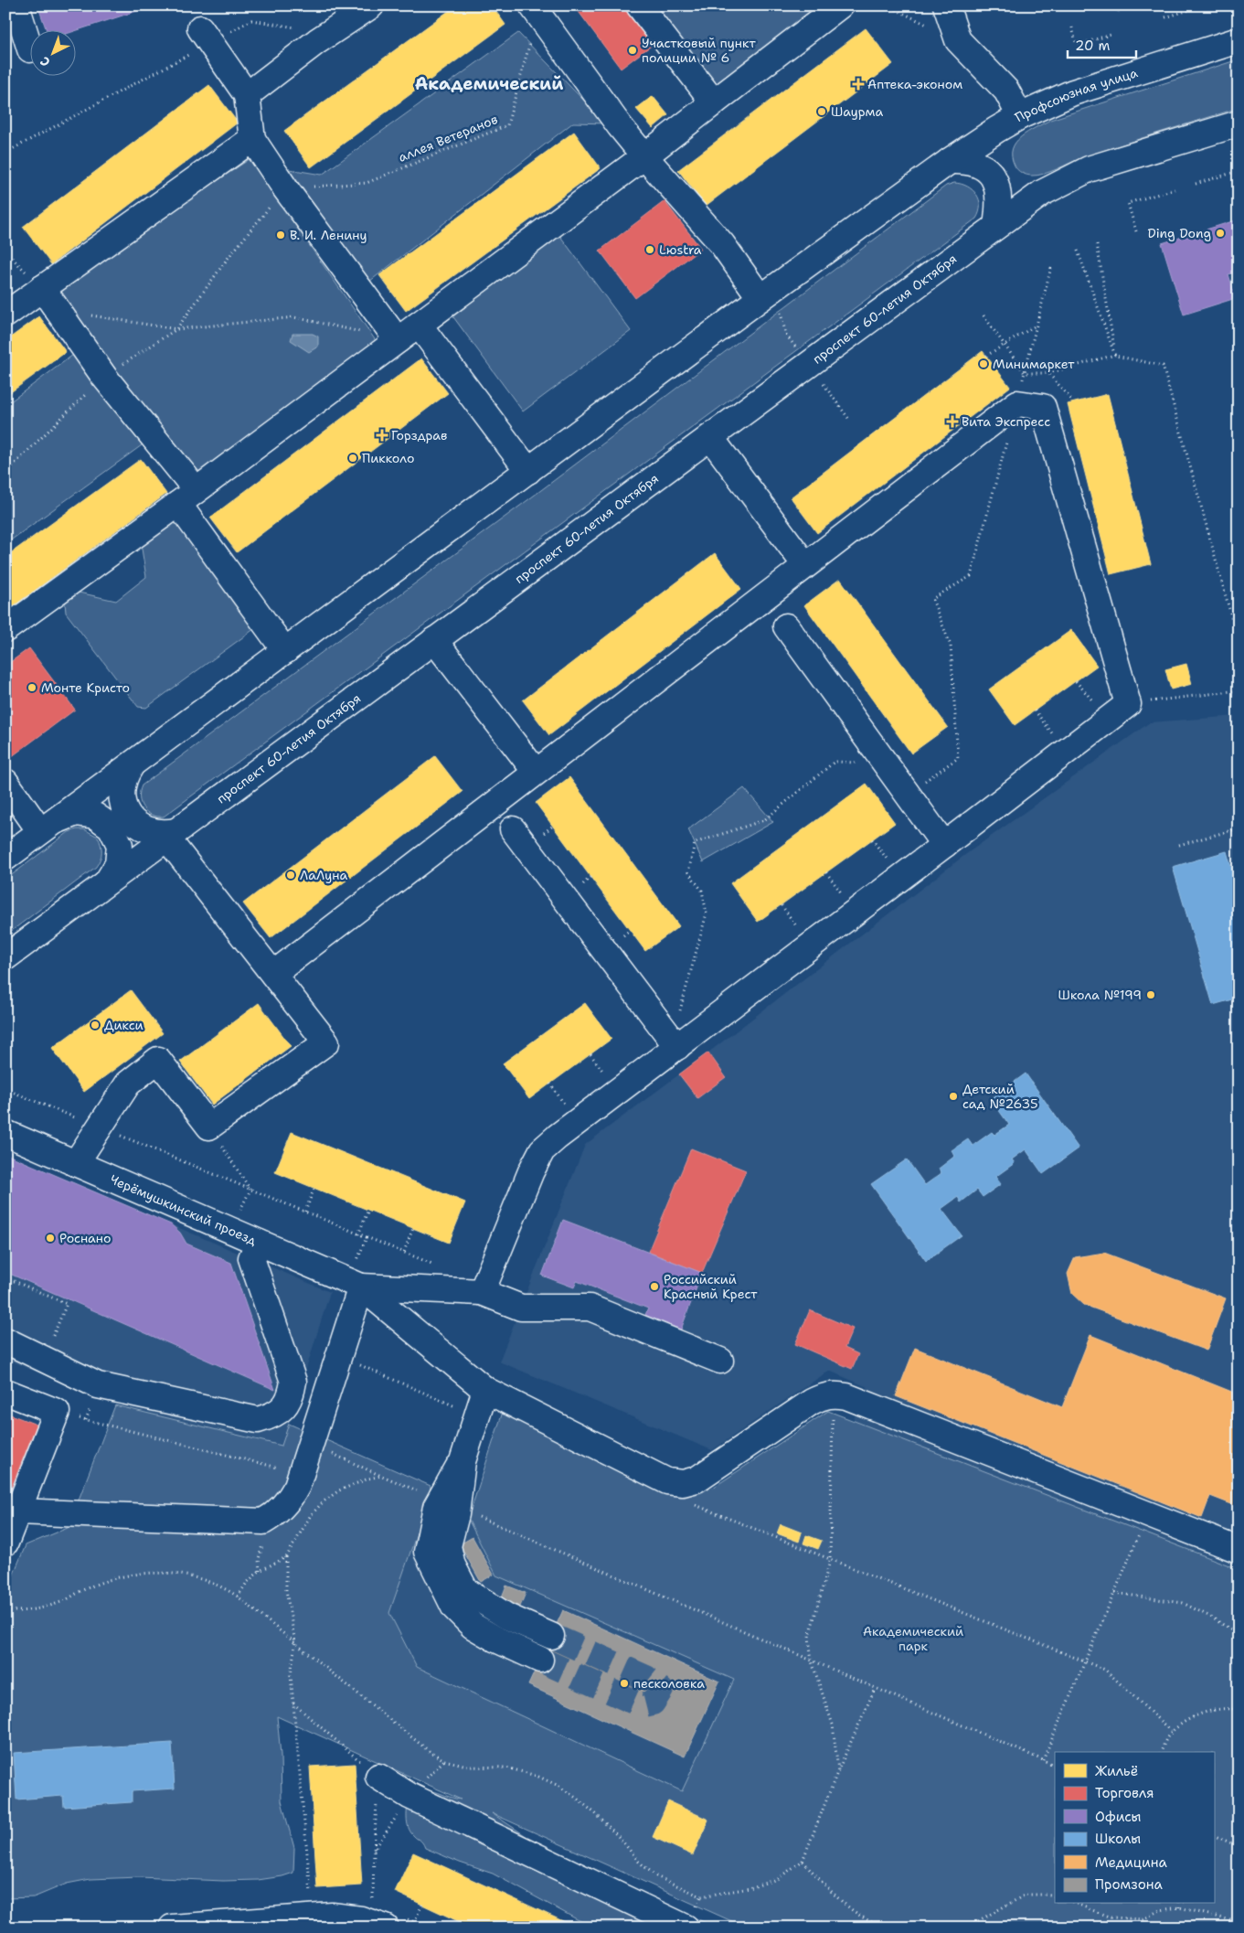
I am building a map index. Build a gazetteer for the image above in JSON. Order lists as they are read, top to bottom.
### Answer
{
  "streets": {
    "main road": ["Профсоюзная улица", "проспект 60-летия Октября", "Черёмушкинский проезд"],
    "path": ["аллея Ветеранов"]
  },
  "crossings": [
    ["Профсоюзная улица", "проспект 60-летия Октября"]
  ],
  "districts": ["Академический"],
  "parks": ["Академический парк"],
  "places": {
    "other": [
      "Участковый пункт полиции № 6",
      "Шаурма",
      "Ding Dong",
      "В. И. Ленину",
      "Lюstra",
      "Минимаркет",
      "Пикколо",
      "Монте Кристо",
      "ЛаЛуна",
      "Школа №199",
      "Дикси",
      "Детский сад №2635",
      "Роснано",
      "Российский Красный Крест",
      "песколовка"
    ],
    "health": ["Аптека-эконом", "Вита Экспресс", "Горздрав"]
  },
  "legend": [
    "Жильё",
    "Торговля",
    "Офисы",
    "Школы",
    "Медицина",
    "Промзона"
  ],
  "scale_bar": "20 m",
  "north": "bottom left"
}
